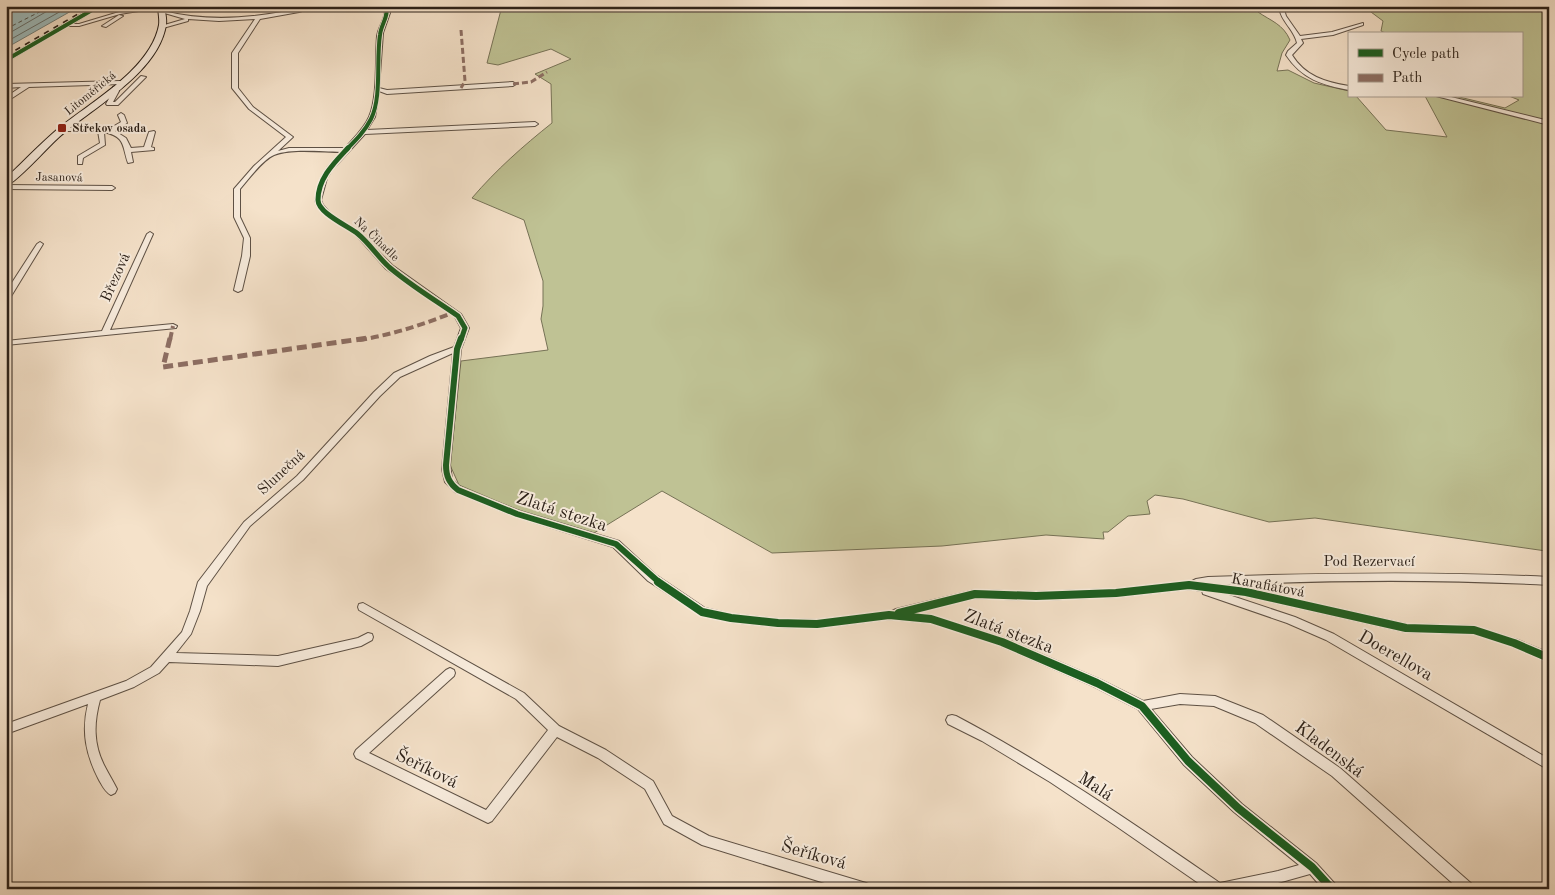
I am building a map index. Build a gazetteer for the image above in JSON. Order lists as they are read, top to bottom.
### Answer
{
  "streets": {
    "main road": ["Litoměřická"],
    "street": [
      "Jasanová",
      "Na Čihadle",
      "Březová",
      "Slunečná",
      "Zlatá stezka",
      "Pod Rezervací",
      "Karafiátová",
      "Doerellova",
      "Kladenská",
      "Šeříková",
      "Malá"
    ]
  },
  "crossings": [
    ["Na Čihadle", "Slunečná"],
    ["Na Čihadle", "Zlatá stezka"],
    ["Zlatá stezka", "Karafiátová"],
    ["Zlatá stezka", "Kladenská"],
    ["Pod Rezervací", "Karafiátová"],
    ["Pod Rezervací", "Doerellova"],
    ["Karafiátová", "Doerellova"]
  ],
  "places": {
    "transit": ["Střekov osada"]
  },
  "legend": ["Cycle path", "Path"]
}
